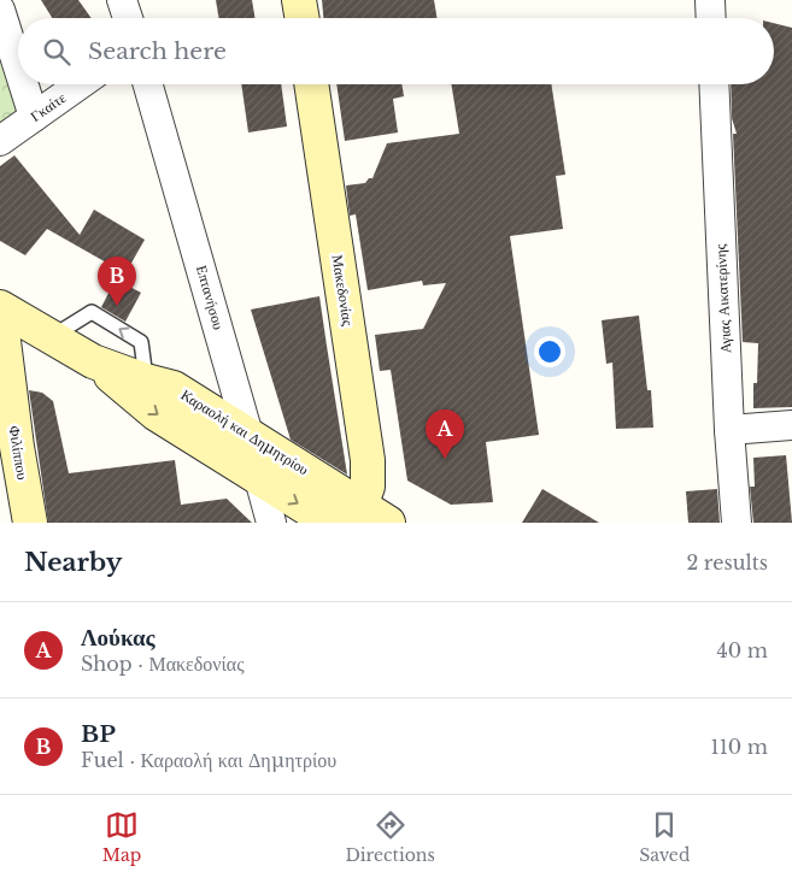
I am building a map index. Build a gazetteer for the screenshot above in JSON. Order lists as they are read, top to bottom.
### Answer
{
  "streets": {
    "main road": [
      "Μακεδονίας",
      "Επτανήσου",
      "Καραολή και Δημητρίου",
      "Φιλίππου"
    ],
    "street": ["Γκαίτε", "Αγιας Αικατερίνης"]
  },
  "crossings": [
    ["Μακεδονίας", "Καραολή και Δημητρίου"],
    ["Επτανήσου", "Καραολή και Δημητρίου"]
  ],
  "page": {
    "search": "Search here",
    "pins": ["B", "A"],
    "heading": ["Nearby", "2 results"],
    "list": [
      {
        "mark": "A",
        "name": "Λούκας",
        "note": "Shop · Μακεδονίας",
        "value": "40 m"
      },
      {
        "mark": "B",
        "name": "BP",
        "note": "Fuel · Καραολή και Δημητρίου",
        "value": "110 m"
      }
    ],
    "nav": ["Map", "Directions", "Saved"]
  }
}
